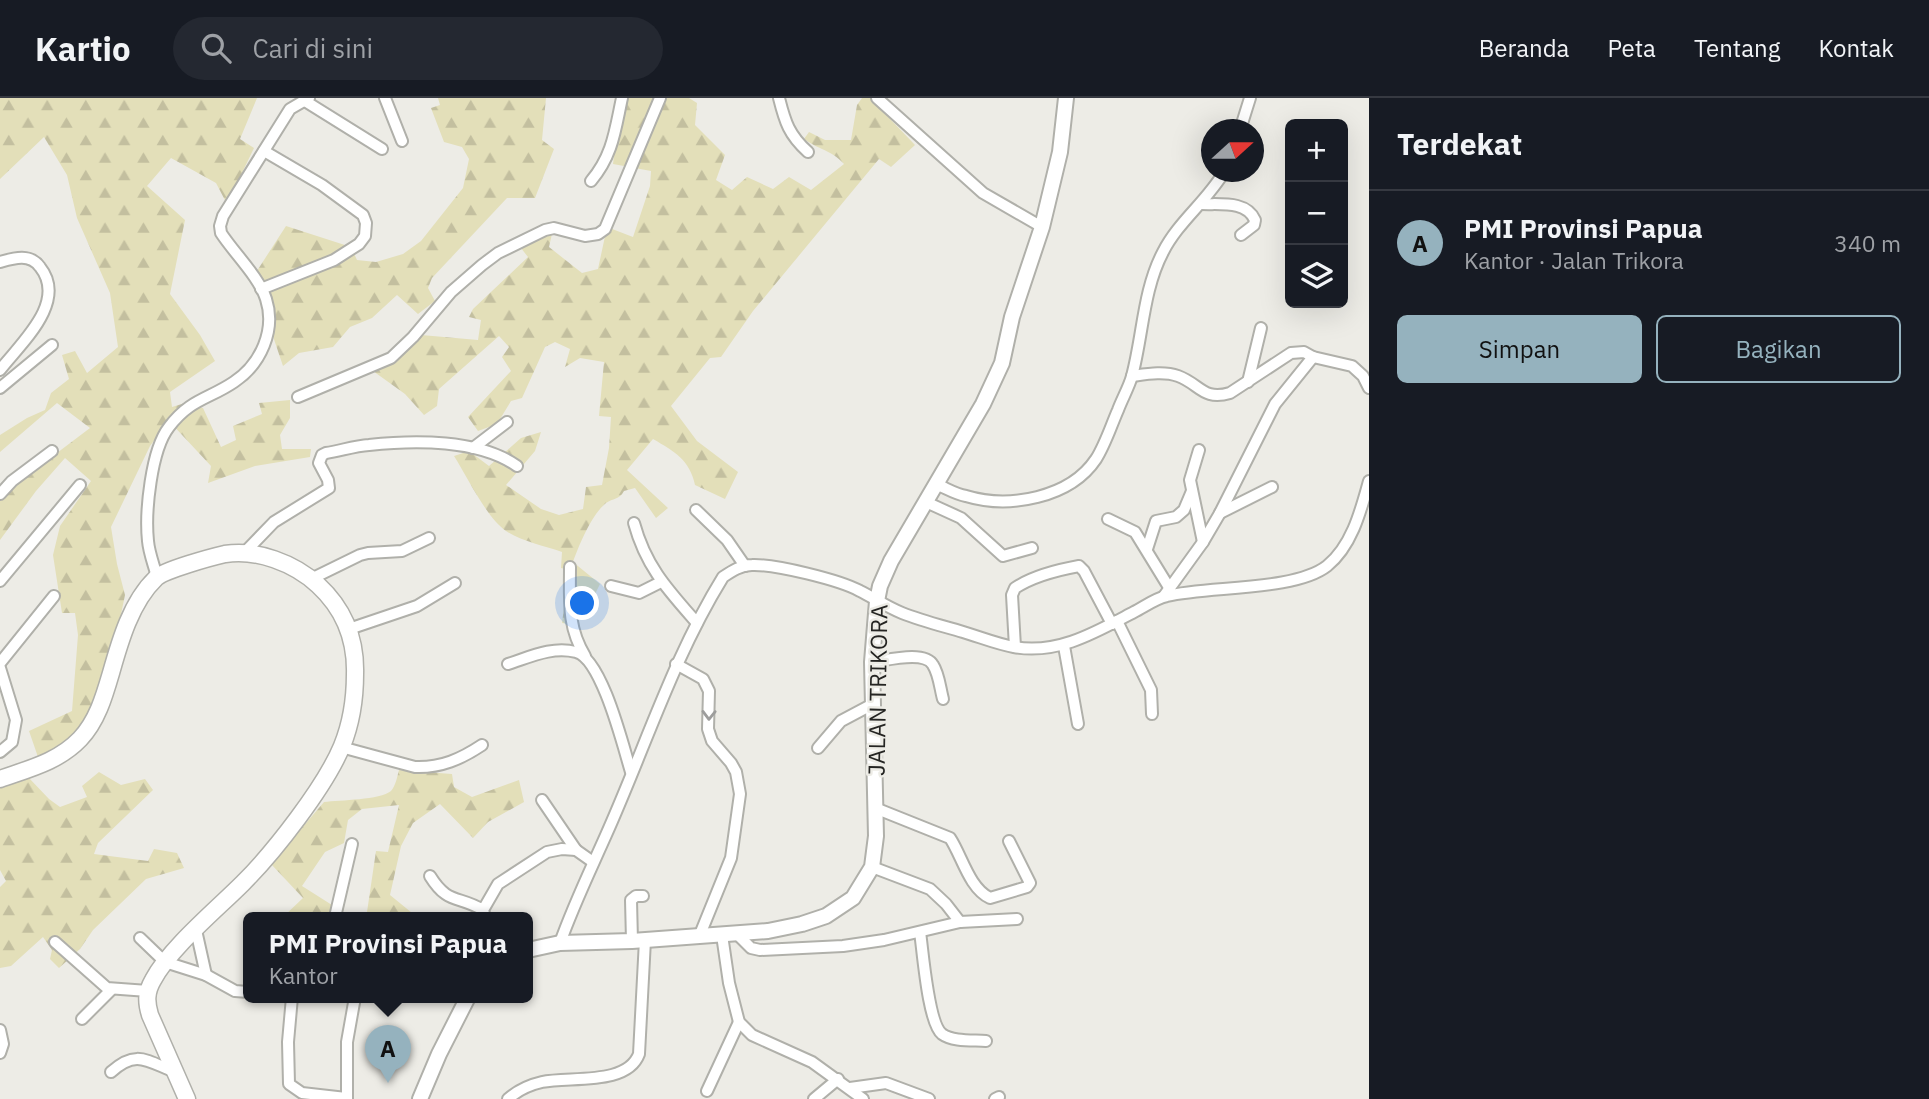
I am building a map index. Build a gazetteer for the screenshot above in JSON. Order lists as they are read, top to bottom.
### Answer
{
  "streets": {
    "street": ["JALAN TRIKORA"]
  },
  "north": "right",
  "page": {
    "header": "Kartio",
    "search": "Cari di sini",
    "nav": [
      "Beranda",
      "Peta",
      "Tentang",
      "Kontak"
    ],
    "heading": "Terdekat",
    "map_buttons": ["+", "−"],
    "list": [
      {
        "mark": "A",
        "name": "PMI Provinsi Papua",
        "note": "Kantor · Jalan Trikora",
        "value": "340 m"
      }
    ],
    "buttons": ["Simpan", "Bagikan"],
    "popup": ["PMI Provinsi Papua", "Kantor"],
    "pins": "A"
  }
}
